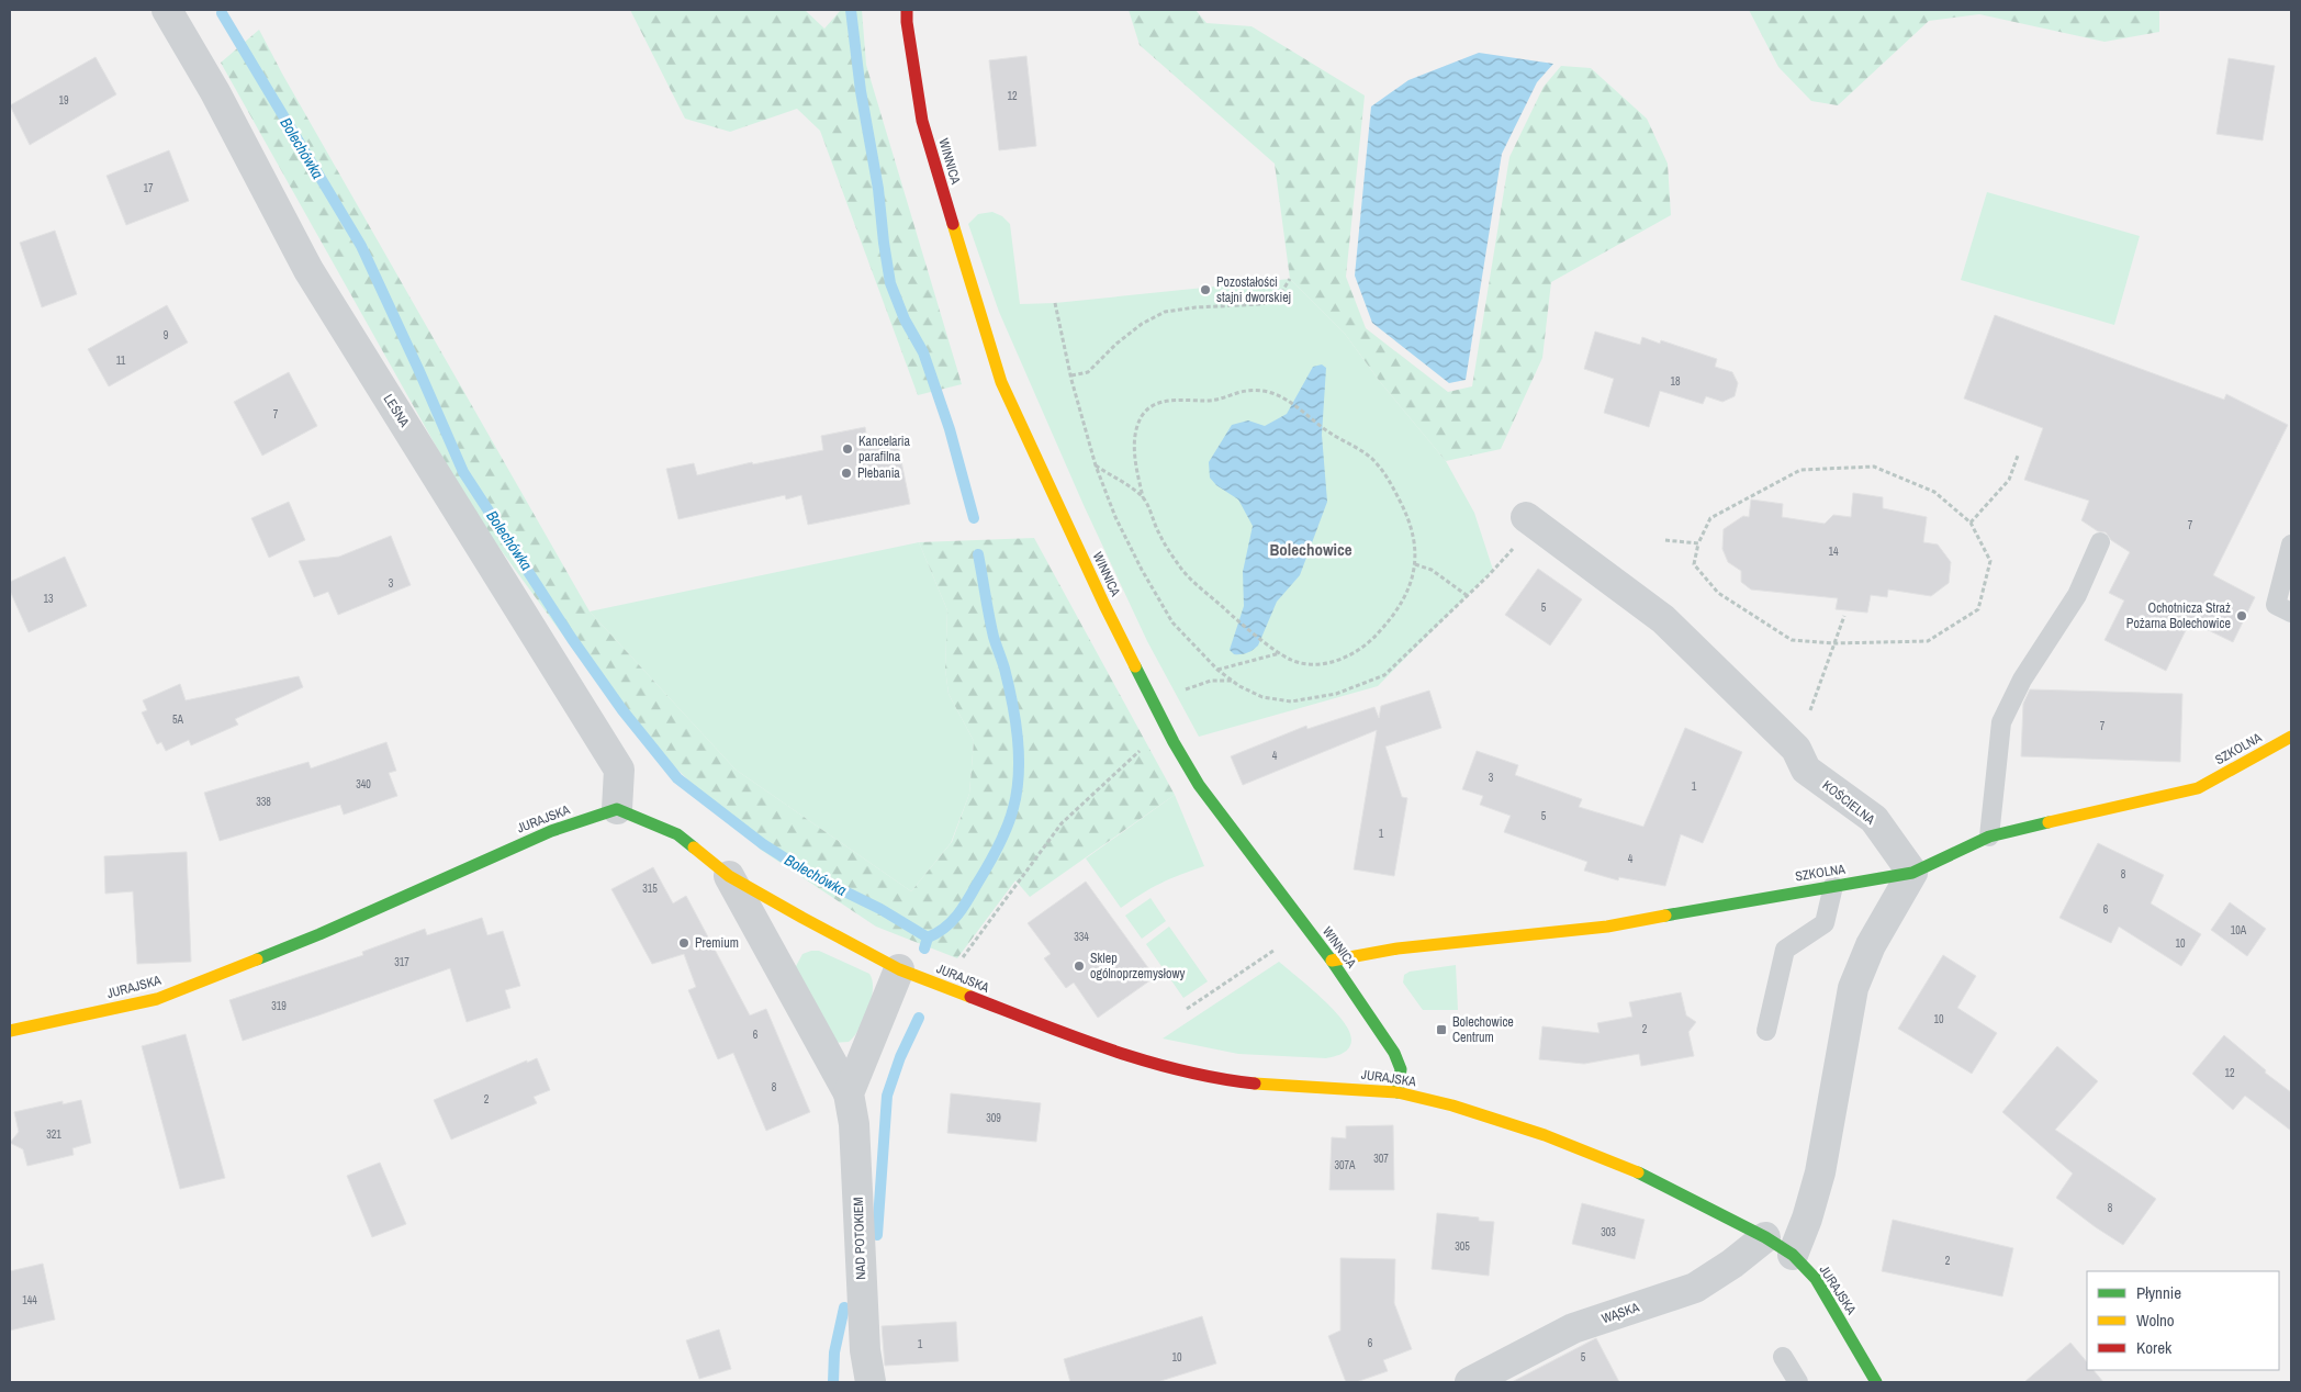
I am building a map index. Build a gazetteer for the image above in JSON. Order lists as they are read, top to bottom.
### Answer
{
  "streets": {
    "street": [
      "WINNICA",
      "LEŚNA",
      "SZKOLNA",
      "KOŚCIELNA",
      "JURAJSKA",
      "NAD POTOKIEM",
      "WĄSKA"
    ]
  },
  "crossings": [
    ["WINNICA", "SZKOLNA"],
    ["WINNICA", "JURAJSKA"],
    ["LEŚNA", "JURAJSKA"],
    ["SZKOLNA", "KOŚCIELNA"],
    ["JURAJSKA", "NAD POTOKIEM"],
    ["JURAJSKA", "WĄSKA"]
  ],
  "districts": ["Bolechowice"],
  "water": ["Bolechówka"],
  "places": {
    "other": [
      "Pozostałości stajni dworskiej",
      "Kancelaria parafilna",
      "Plebania",
      "Ochotnicza Straż Pożarna Bolechowice",
      "Premium",
      "Sklep ogólnoprzemysłowy"
    ],
    "transit": ["Bolechowice Centrum"]
  },
  "house_numbers": [
    "12",
    "19",
    "17",
    "9",
    "11",
    "18",
    "7",
    "7",
    "14",
    "3",
    "13",
    "5",
    "5A",
    "7",
    "4",
    "3",
    "340",
    "1",
    "338",
    "5",
    "1",
    "4",
    "8",
    "315",
    "6",
    "10A",
    "334",
    "10",
    "317",
    "319",
    "10",
    "2",
    "6",
    "12",
    "8",
    "2",
    "309",
    "321",
    "307",
    "307A",
    "8",
    "303",
    "305",
    "2",
    "144",
    "6",
    "1",
    "10",
    "5"
  ],
  "legend": ["Płynnie", "Wolno", "Korek"]
}
